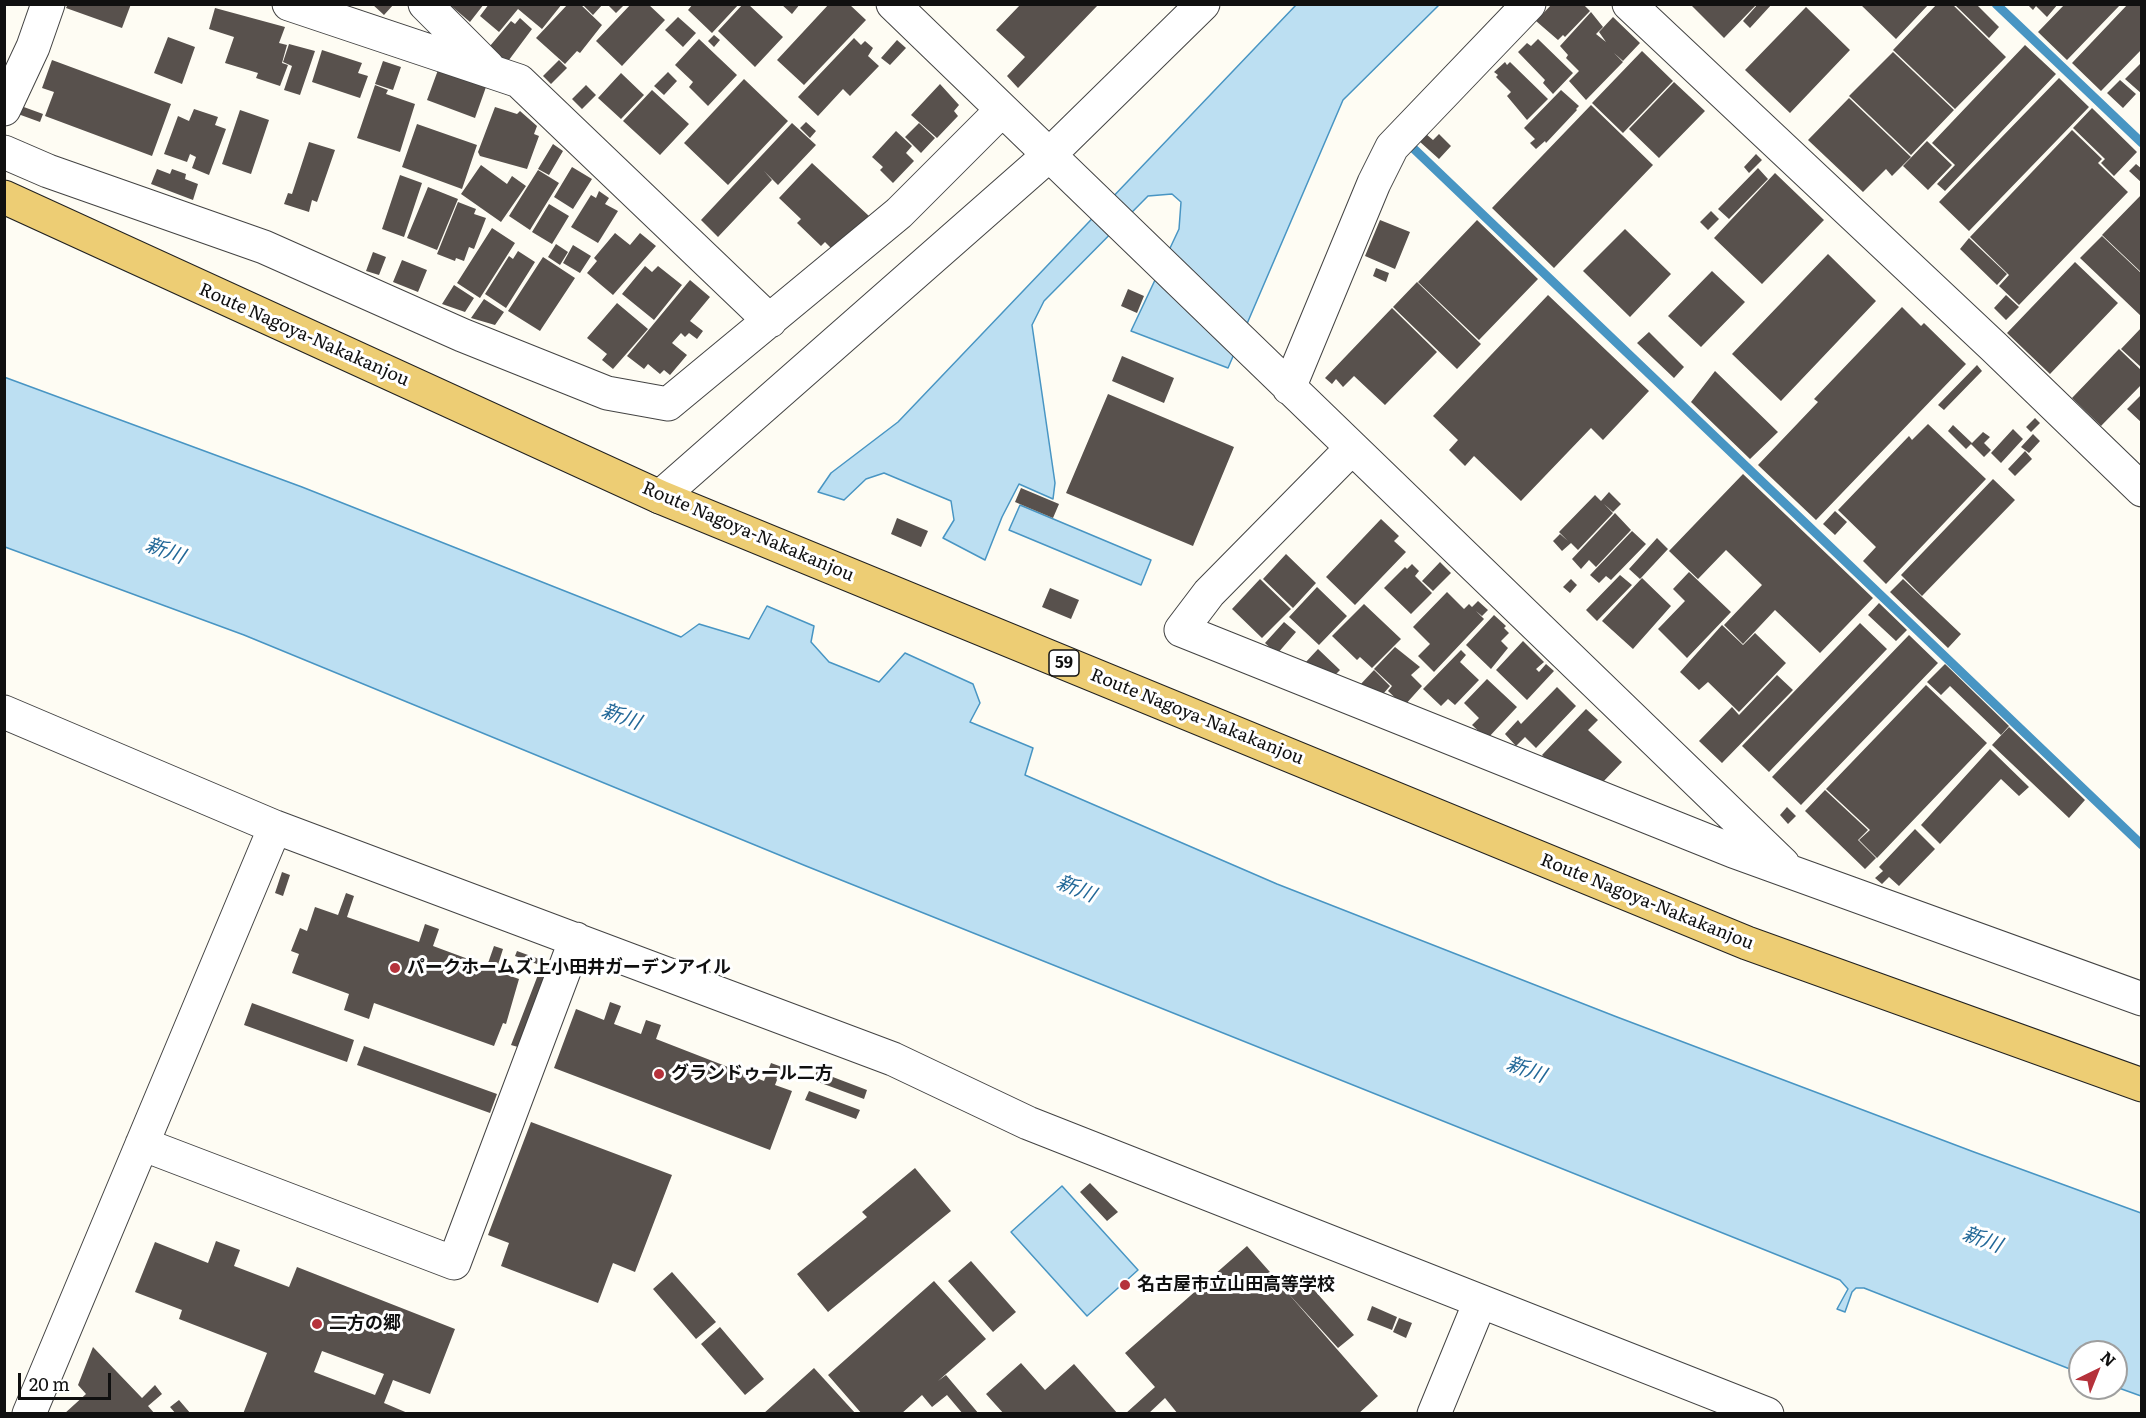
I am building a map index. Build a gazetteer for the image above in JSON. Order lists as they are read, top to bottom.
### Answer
{
  "streets": {
    "main road": ["Route Nagoya-Nakakanjou", "59"]
  },
  "water": ["新川"],
  "places": [
    "パークホームズ上小田井ガーデンアイル",
    "グランドゥール二方",
    "名古屋市立山田高等学校",
    "二方の郷"
  ],
  "scale_bar": "20 m",
  "north": "top right"
}
